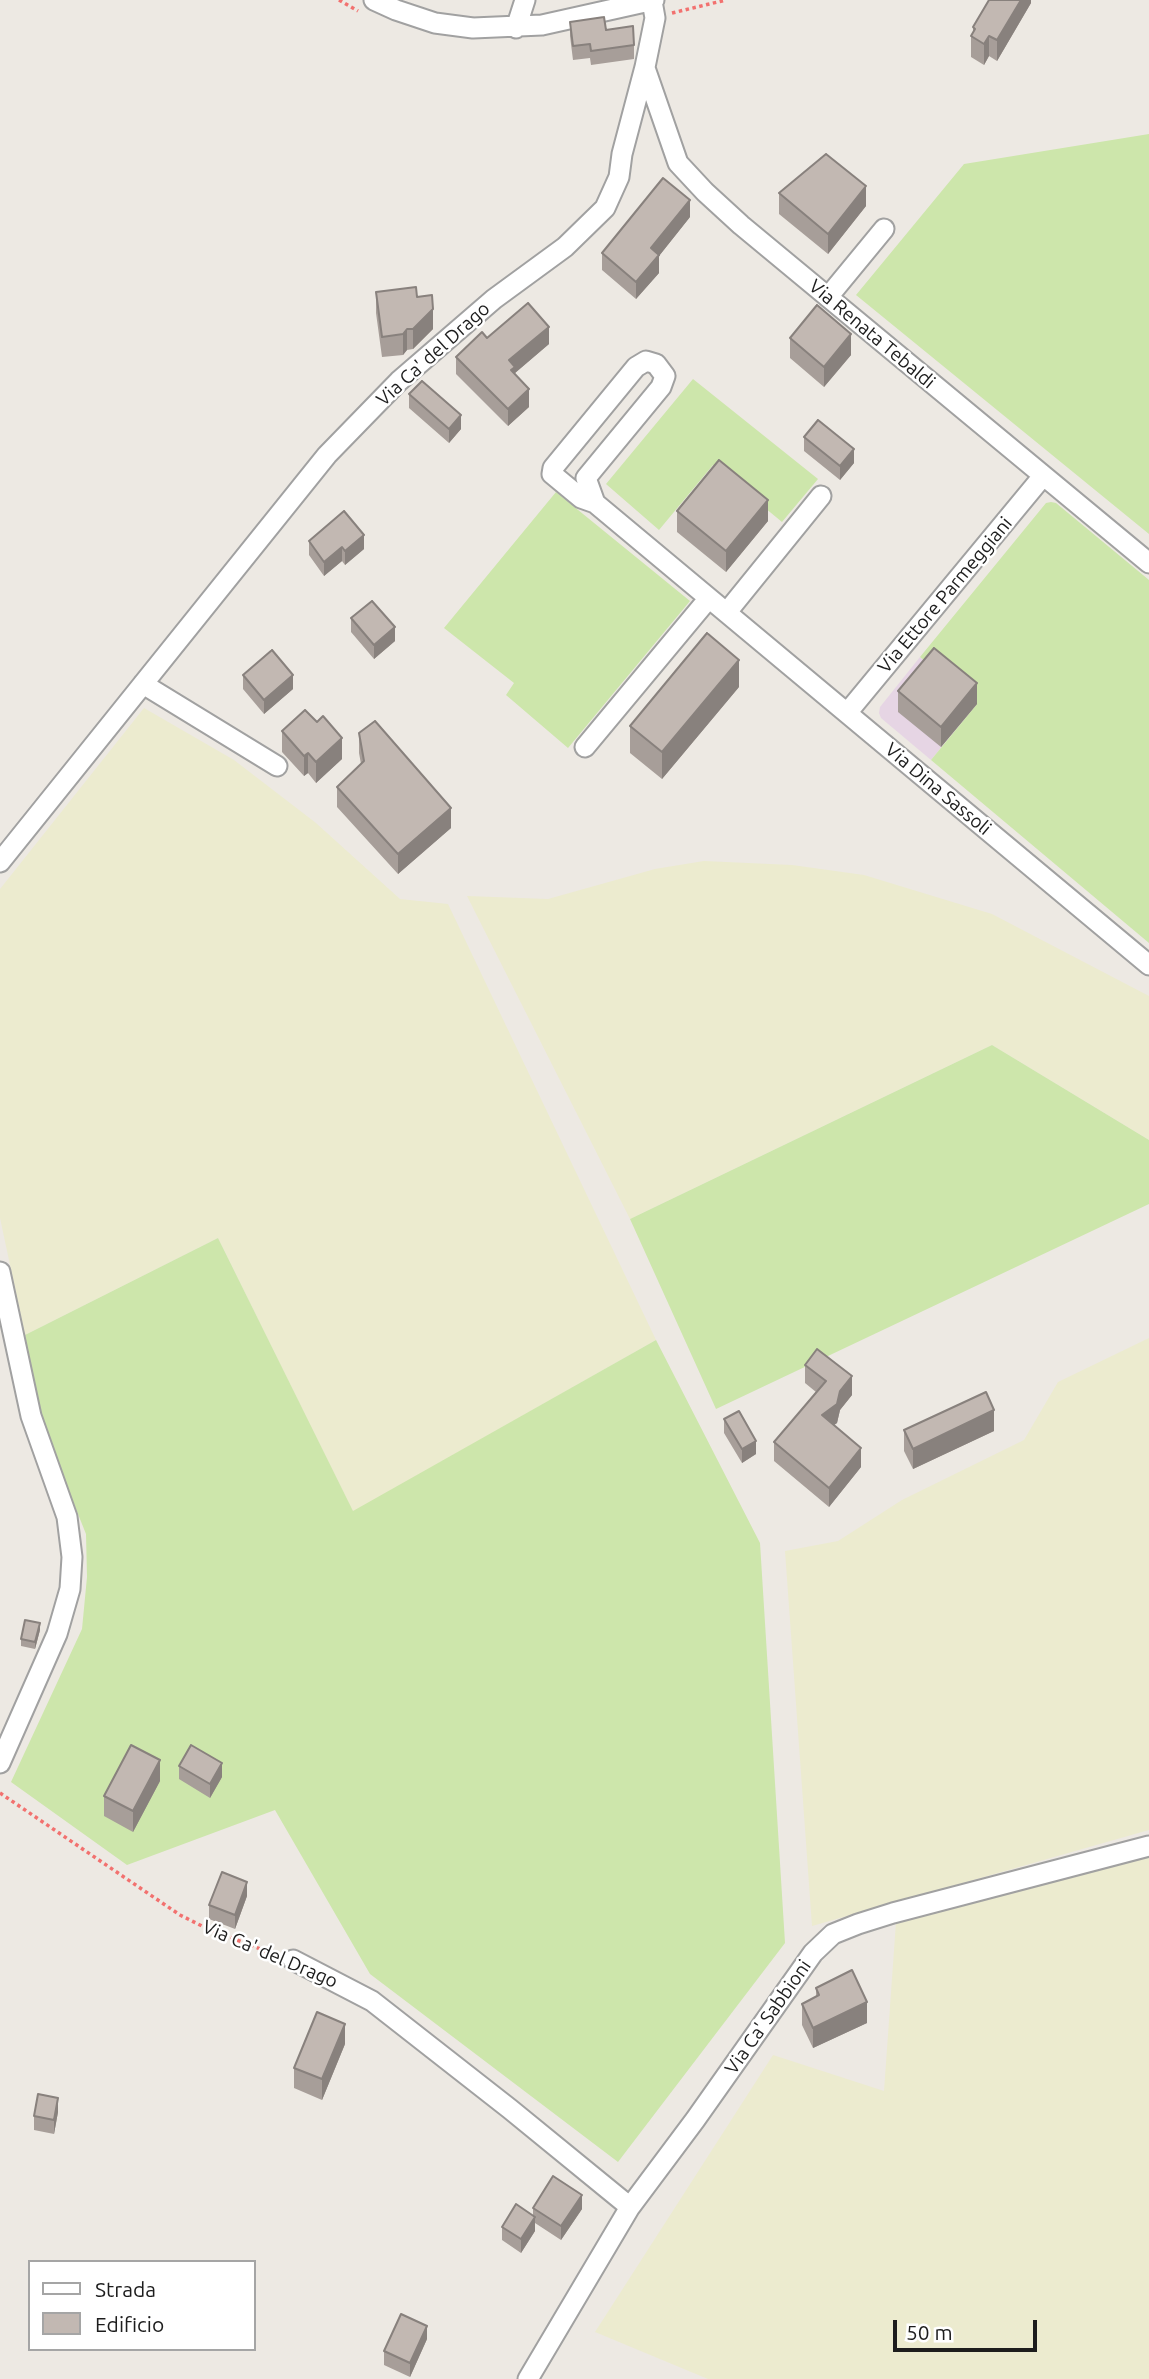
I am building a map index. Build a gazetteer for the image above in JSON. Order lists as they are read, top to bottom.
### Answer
{
  "streets": {
    "street": [
      "Via Renata Tebaldi",
      "Via Ca' del Drago",
      "Via Ettore Parmeggiani",
      "Via Dina Sassoli",
      "Via Ca' Sabbioni"
    ]
  },
  "crossings": [
    ["Via Renata Tebaldi", "Via Ca' del Drago"],
    ["Via Renata Tebaldi", "Via Ettore Parmeggiani"],
    ["Via Ca' del Drago", "Via Ca' Sabbioni"],
    ["Via Ettore Parmeggiani", "Via Dina Sassoli"]
  ],
  "legend": ["Strada", "Edificio"],
  "scale_bar": "50 m"
}
